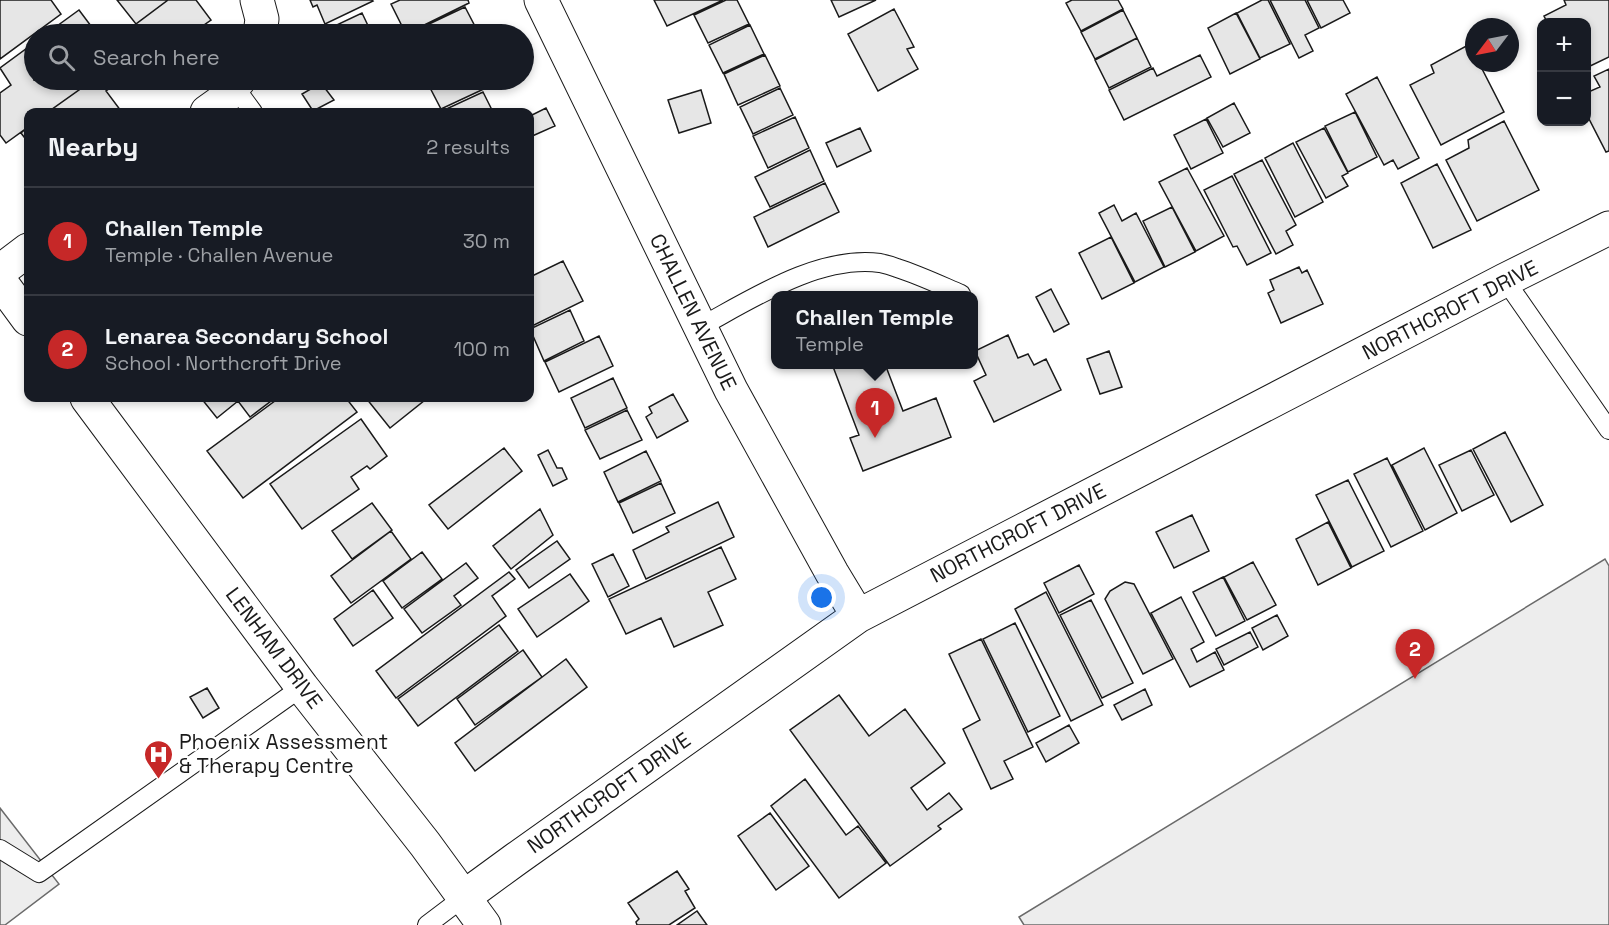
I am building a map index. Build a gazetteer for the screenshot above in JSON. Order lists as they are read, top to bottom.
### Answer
{
  "streets": {
    "street": ["NORTHCROFT DRIVE", "CHALLEN AVENUE", "LENHAM DRIVE"]
  },
  "crossings": [
    ["NORTHCROFT DRIVE", "CHALLEN AVENUE"],
    ["NORTHCROFT DRIVE", "LENHAM DRIVE"]
  ],
  "places": {
    "hospital": ["Phoenix Assessment & Therapy Centre"]
  },
  "north": "bottom left",
  "page": {
    "map_buttons": ["+", "−"],
    "search": "Search here",
    "heading": ["Nearby", "2 results"],
    "list": [
      {
        "mark": "1",
        "name": "Challen Temple",
        "note": "Temple · Challen Avenue",
        "value": "30 m"
      },
      {
        "mark": "2",
        "name": "Lenarea Secondary School",
        "note": "School · Northcroft Drive",
        "value": "100 m"
      }
    ],
    "popup": ["Challen Temple", "Temple"],
    "pins": ["1", "2"]
  }
}
